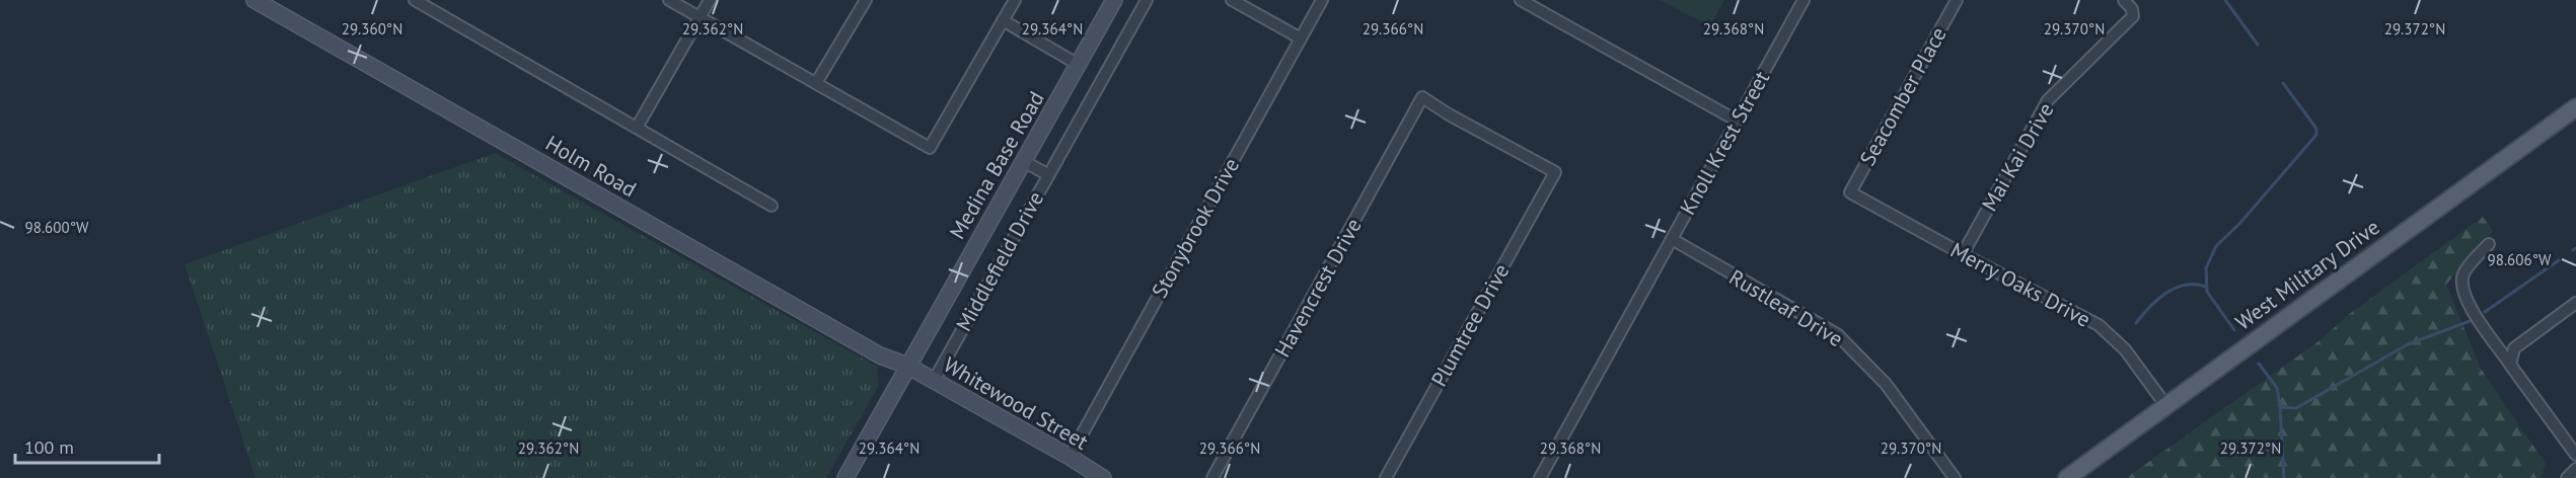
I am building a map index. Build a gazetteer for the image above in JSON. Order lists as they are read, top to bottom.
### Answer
{
  "streets": {
    "main road": ["West Military Drive"],
    "street": [
      "Seacomber Place",
      "Knoll Krest Street",
      "Mai Kai Drive",
      "Medina Base Road",
      "Holm Road",
      "Stonybrook Drive",
      "Middlefield Drive",
      "Merry Oaks Drive",
      "Havencrest Drive",
      "Rustleaf Drive",
      "Plumtree Drive",
      "Whitewood Street"
    ]
  },
  "crossings": [
    ["Seacomber Place", "Merry Oaks Drive"],
    ["Knoll Krest Street", "Rustleaf Drive"],
    ["Mai Kai Drive", "Merry Oaks Drive"],
    ["Medina Base Road", "Holm Road"],
    ["Medina Base Road", "Middlefield Drive"],
    ["Medina Base Road", "Whitewood Street"],
    ["Holm Road", "Whitewood Street"],
    ["Stonybrook Drive", "Whitewood Street"],
    ["Middlefield Drive", "Whitewood Street"],
    ["West Military Drive", "Merry Oaks Drive"],
    ["Havencrest Drive", "Plumtree Drive"]
  ],
  "scale_bar": "100 m",
  "coordinates": [
    "29.360°N",
    "29.362°N",
    "29.364°N",
    "29.366°N",
    "29.368°N",
    "29.370°N",
    "29.372°N",
    "98.600°W",
    "98.606°W"
  ]
}
